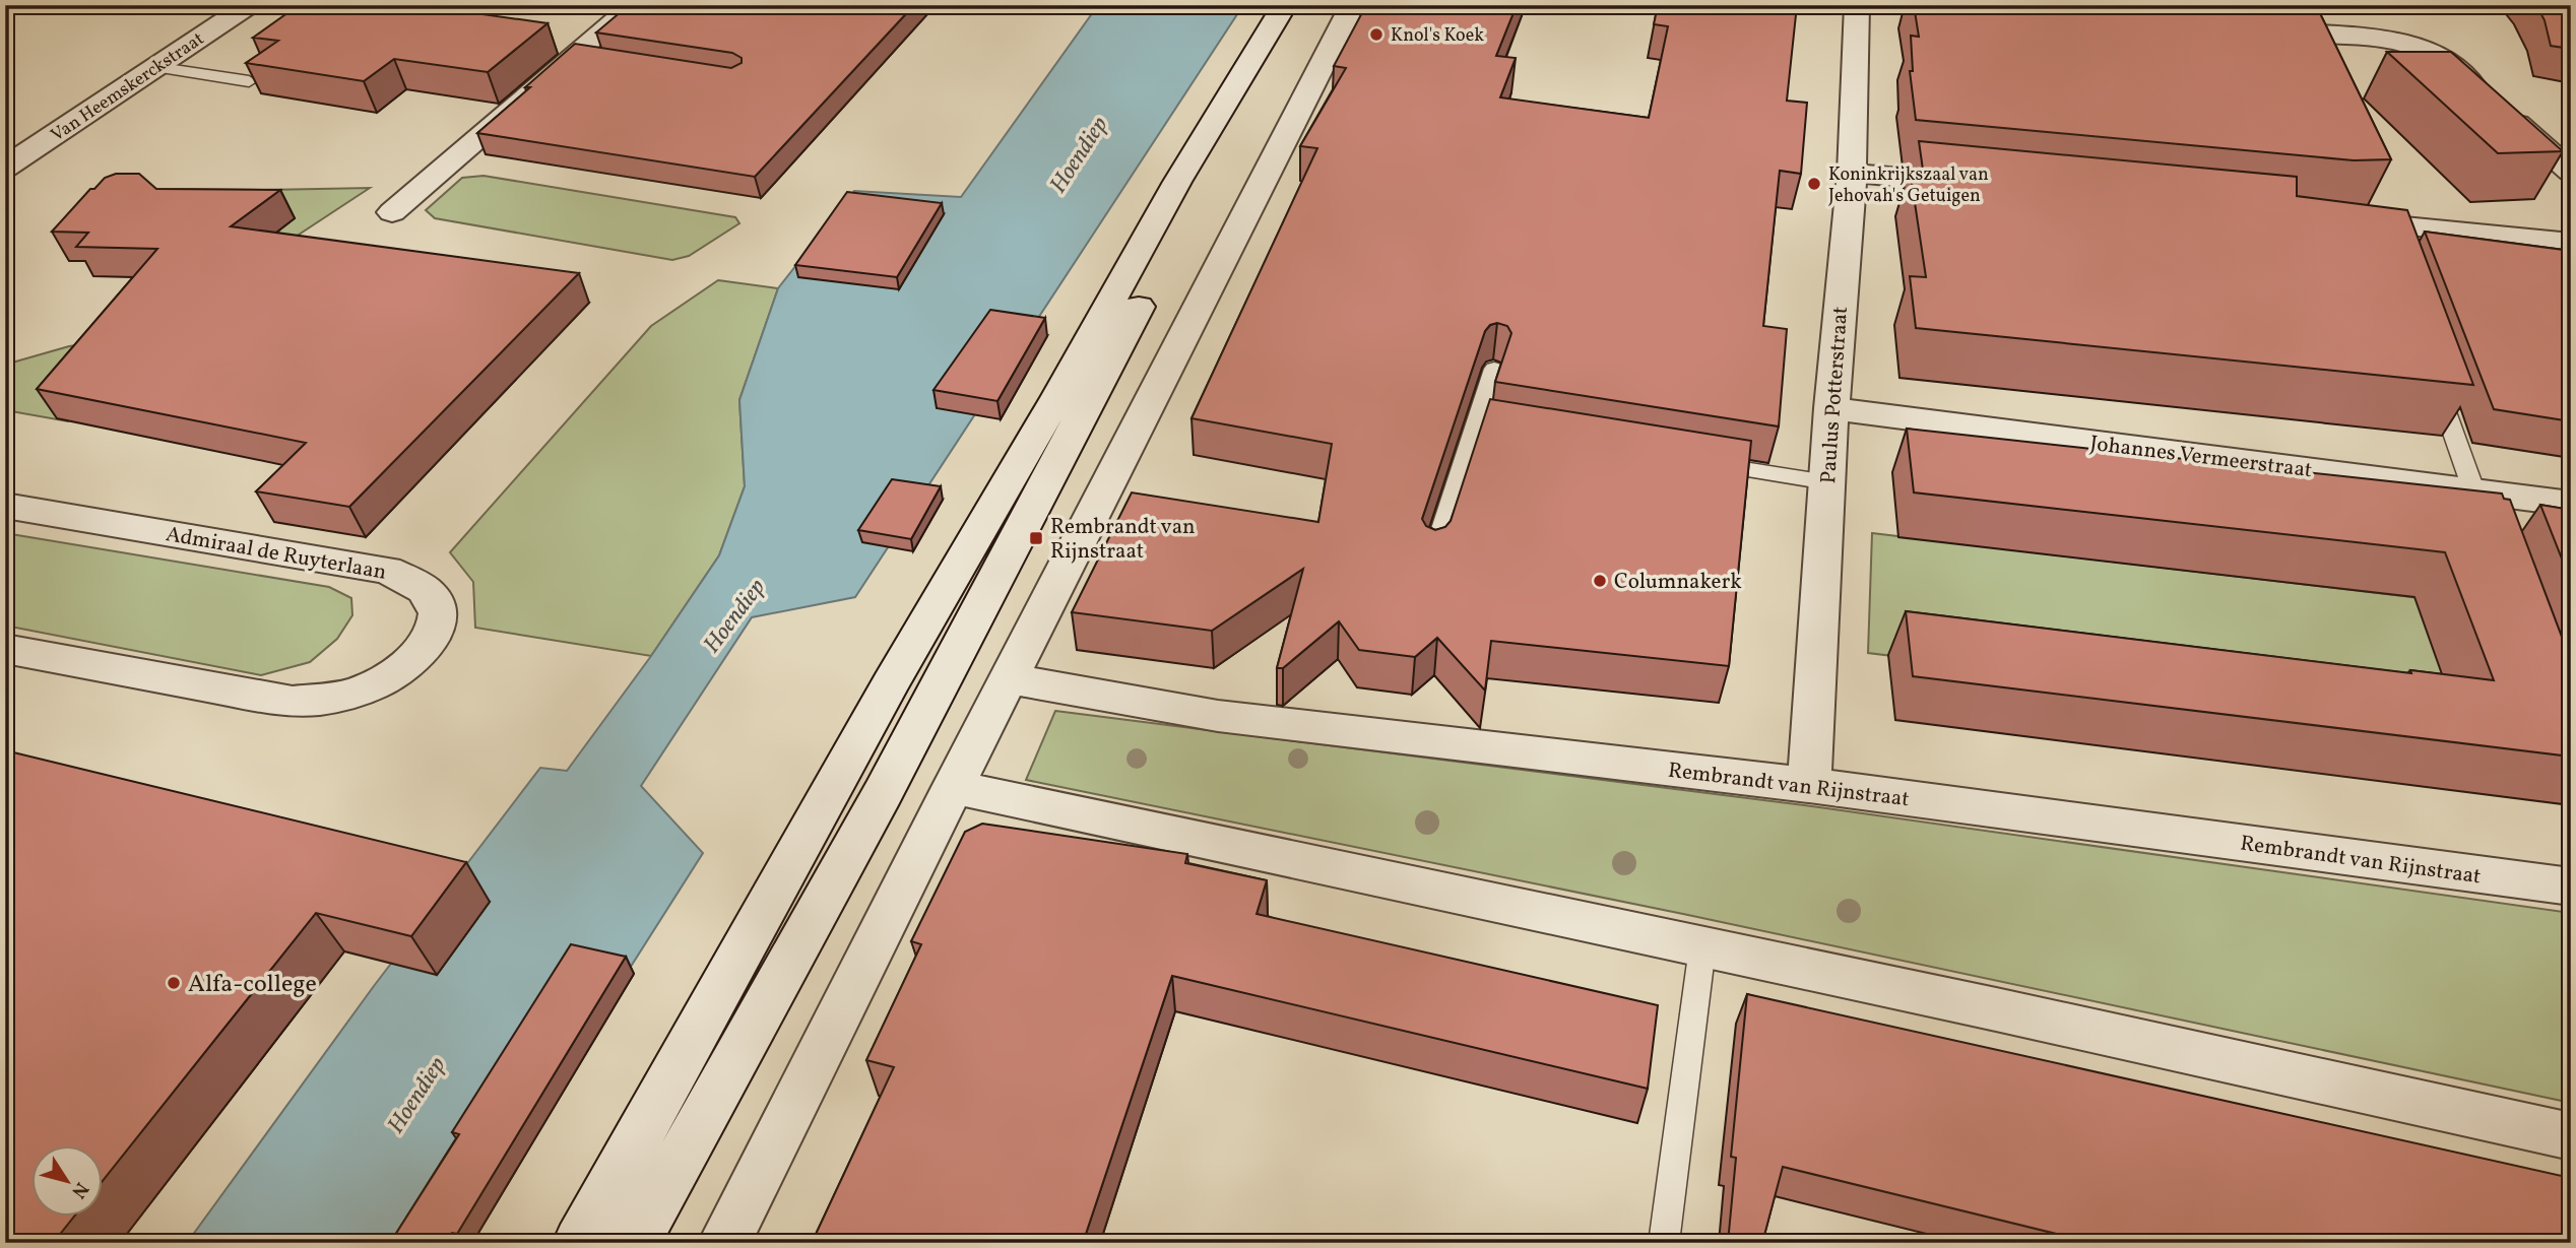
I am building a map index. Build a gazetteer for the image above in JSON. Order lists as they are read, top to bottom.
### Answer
{
  "streets": {
    "street": [
      "Van Heemskerckstraat",
      "Paulus Potterstraat",
      "Johannes Vermeerstraat",
      "Admiraal de Ruyterlaan",
      "Rembrandt van Rijnstraat"
    ]
  },
  "crossings": [
    ["Paulus Potterstraat", "Johannes Vermeerstraat"],
    ["Paulus Potterstraat", "Rembrandt van Rijnstraat"]
  ],
  "water": ["Hoendiep"],
  "places": {
    "other": [
      "Knol's Koek",
      "Koninkrijkszaal van Jehovah's Getuigen",
      "Columnakerk",
      "Alfa-college"
    ],
    "transit": ["Rembrandt van Rijnstraat"]
  },
  "north": "bottom right"
}
